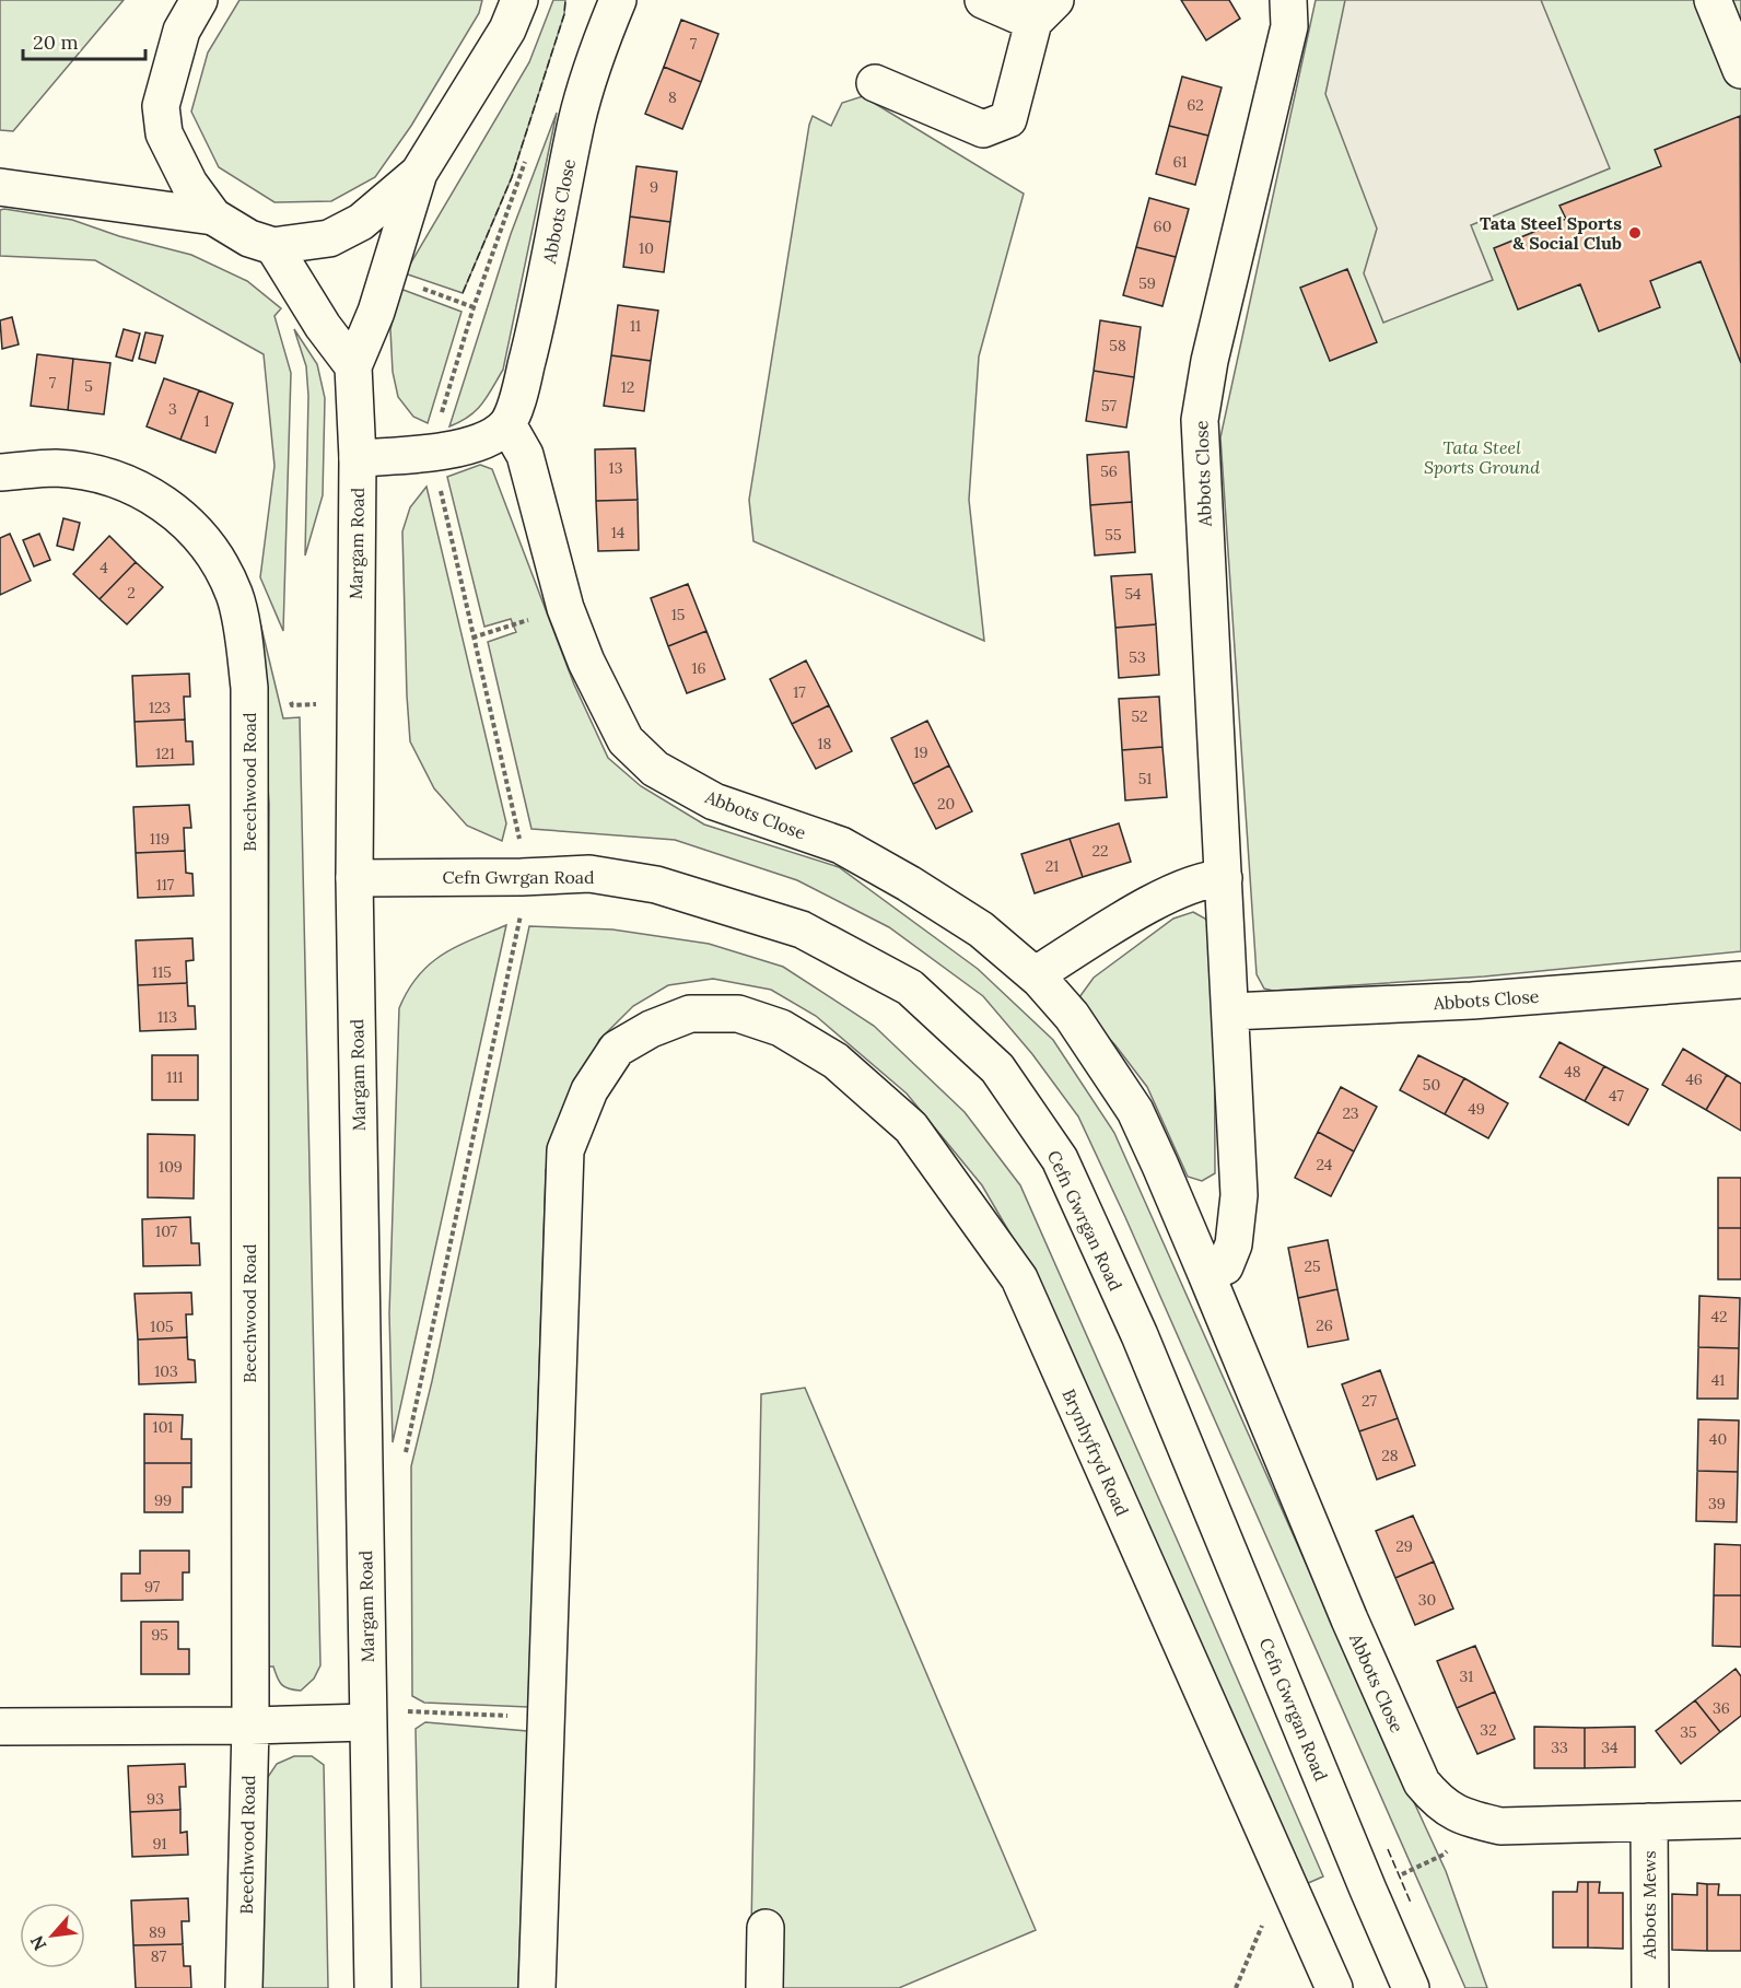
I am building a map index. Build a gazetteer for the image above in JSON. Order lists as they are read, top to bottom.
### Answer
{
  "streets": {
    "main road": [
      "Abbots Close",
      "Margam Road",
      "Beechwood Road",
      "Cefn Gwrgan Road",
      "Brynhyfryd Road",
      "Abbots Mews"
    ]
  },
  "crossings": [
    ["Abbots Close", "Abbots Mews"],
    ["Margam Road", "Cefn Gwrgan Road"]
  ],
  "parks": ["Tata Steel Sports Ground"],
  "places": ["Tata Steel Sports & Social Club"],
  "house_numbers": [
    "7",
    "8",
    "62",
    "61",
    "9",
    "60",
    "10",
    "59",
    "11",
    "58",
    "7",
    "5",
    "12",
    "57",
    "3",
    "1",
    "13",
    "56",
    "14",
    "55",
    "4",
    "2",
    "54",
    "15",
    "53",
    "16",
    "17",
    "123",
    "52",
    "18",
    "19",
    "121",
    "51",
    "20",
    "119",
    "22",
    "21",
    "117",
    "115",
    "113",
    "48",
    "111",
    "46",
    "50",
    "47",
    "49",
    "23",
    "24",
    "109",
    "107",
    "25",
    "42",
    "26",
    "105",
    "103",
    "41",
    "27",
    "101",
    "40",
    "28",
    "99",
    "39",
    "29",
    "97",
    "30",
    "95",
    "31",
    "36",
    "32",
    "35",
    "33",
    "34",
    "93",
    "91",
    "89",
    "87"
  ],
  "scale_bar": "20 m",
  "north": "bottom left"
}
